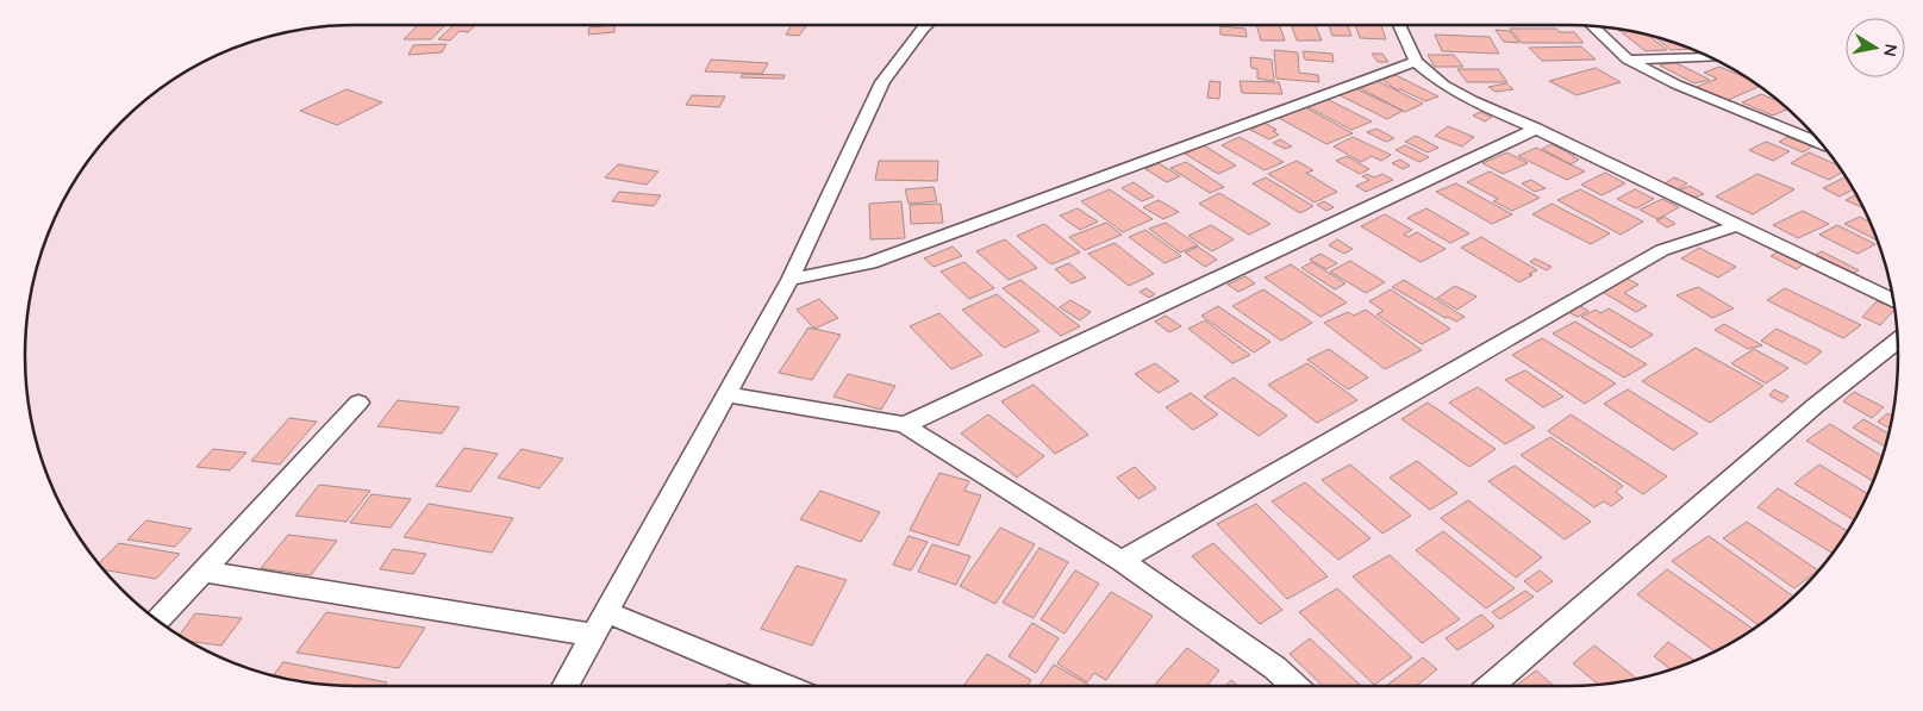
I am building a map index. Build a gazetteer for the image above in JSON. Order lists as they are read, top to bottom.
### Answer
{
  "north": "right"
}
